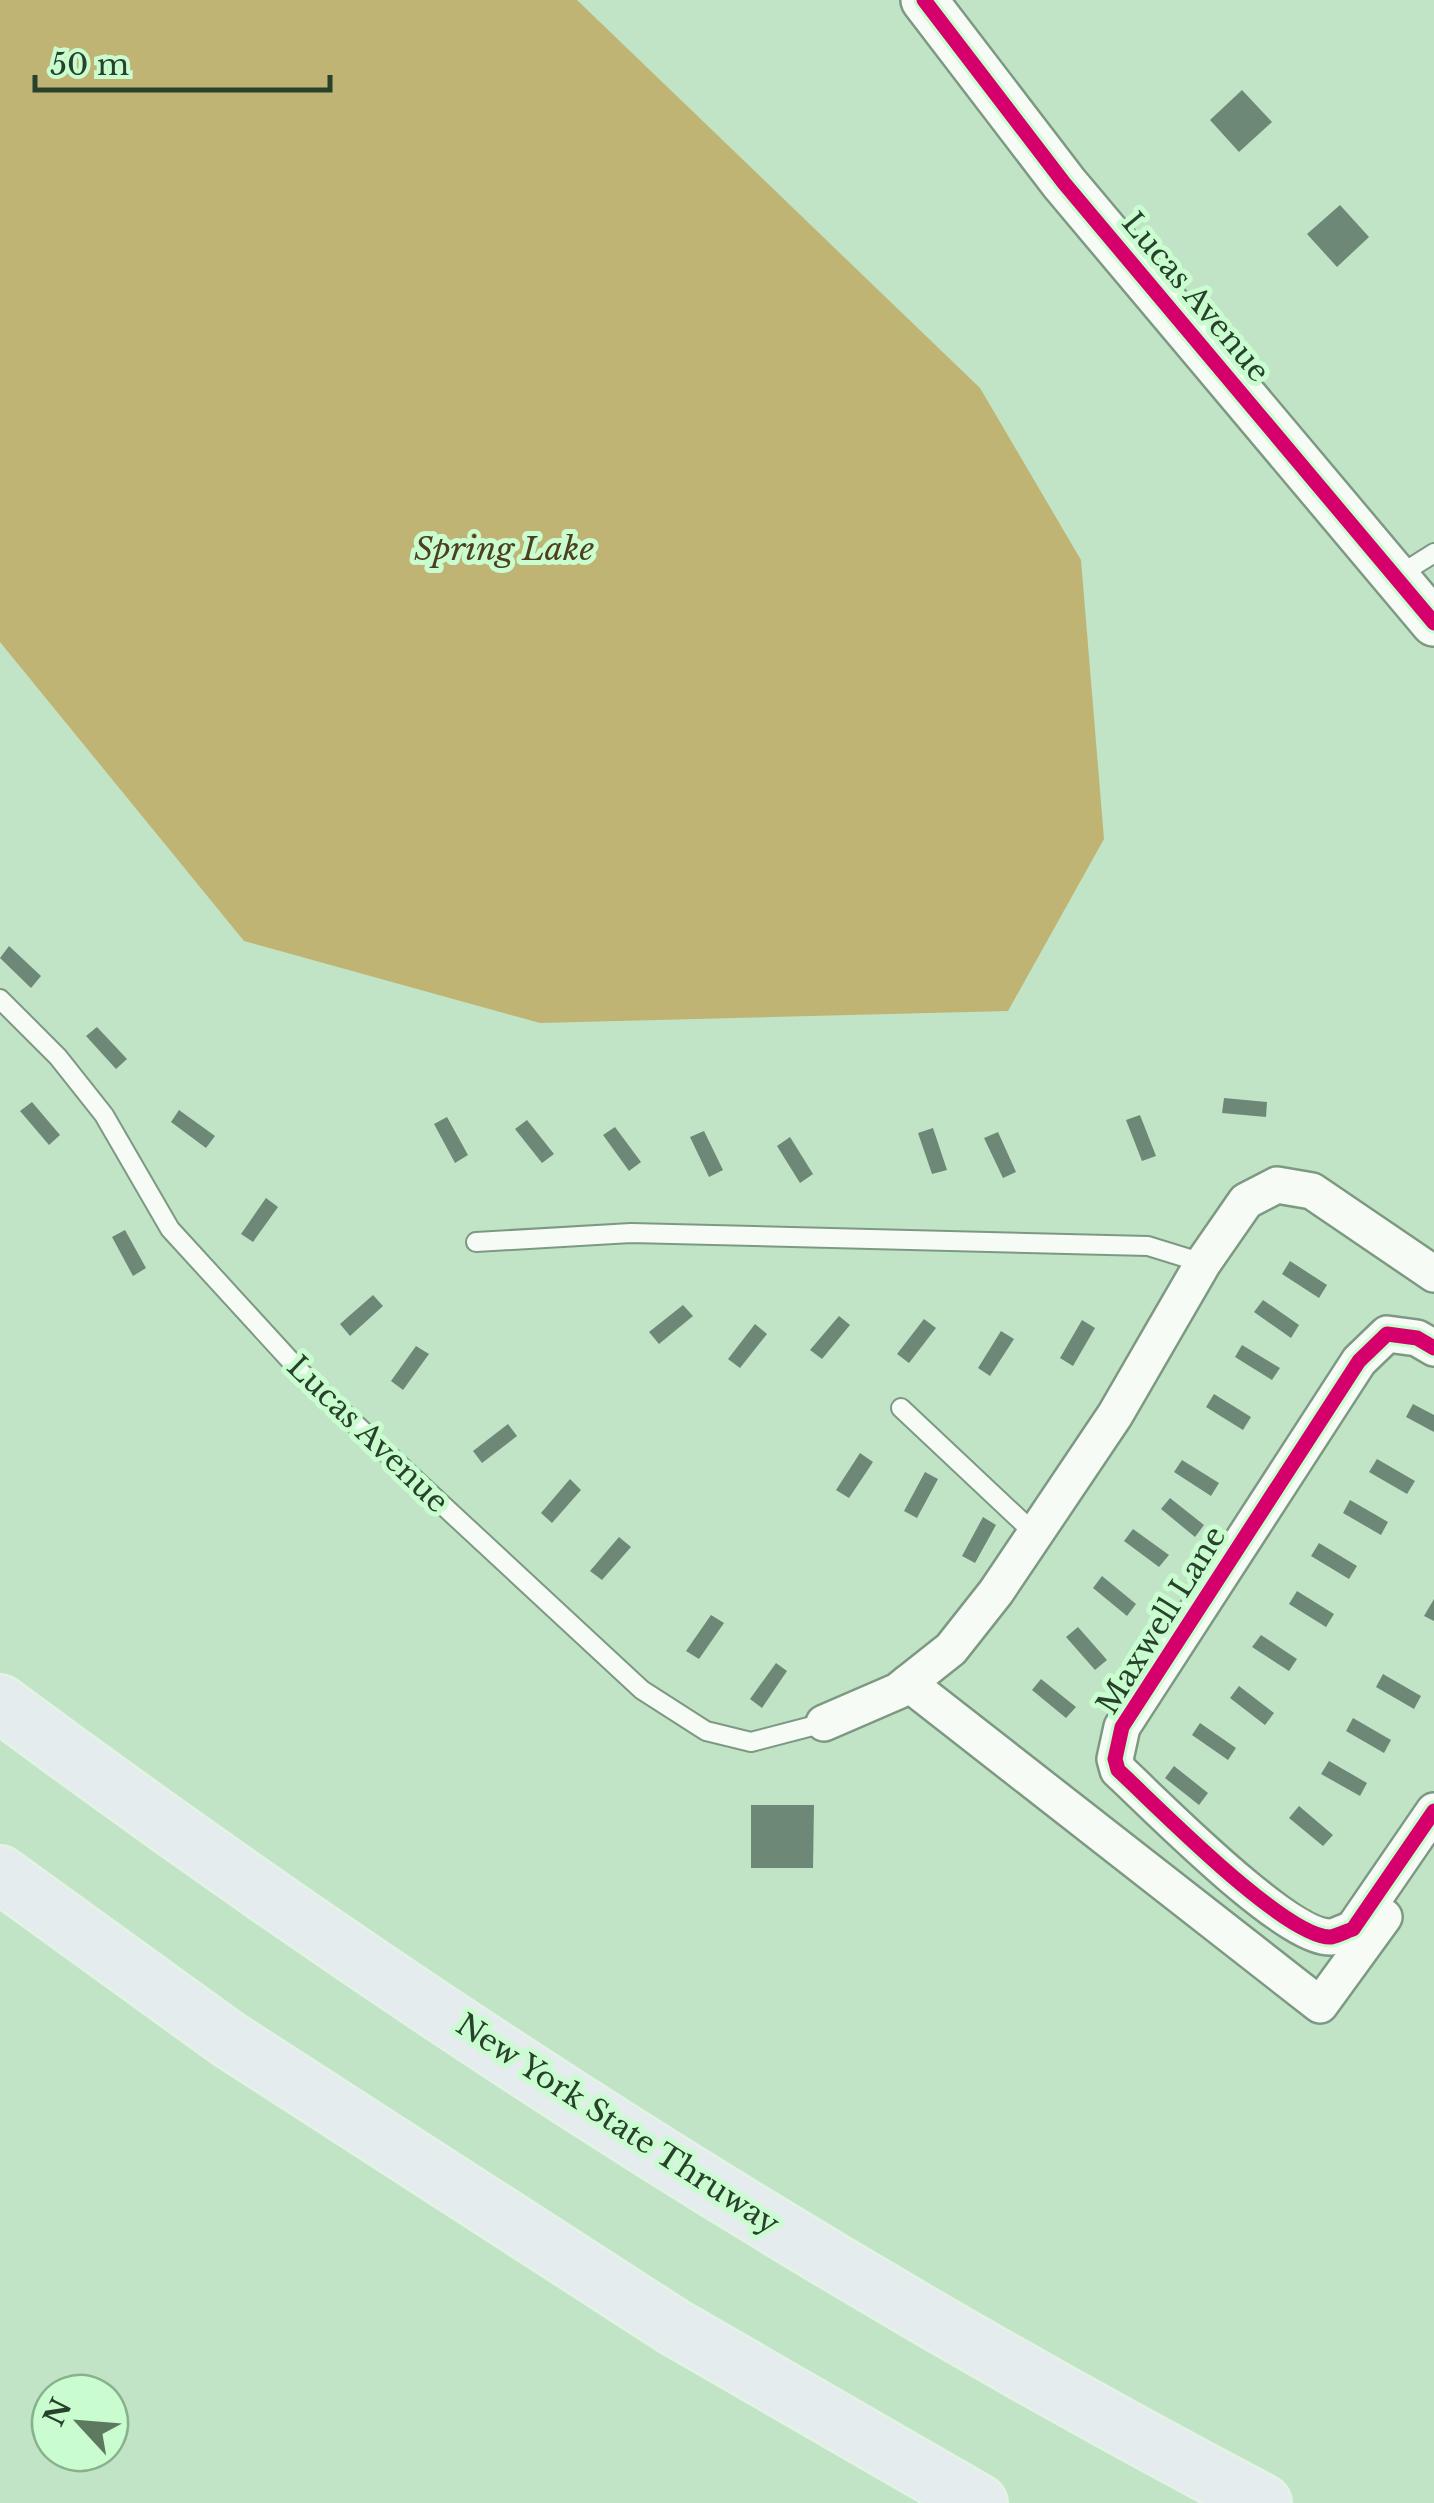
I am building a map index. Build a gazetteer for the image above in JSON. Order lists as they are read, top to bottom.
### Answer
{
  "streets": {
    "highway": ["New York State Thruway"],
    "street": ["Lucas Avenue", "Maxwell Lane"]
  },
  "water": ["Spring Lake"],
  "scale_bar": "50 m",
  "north": "top left"
}
